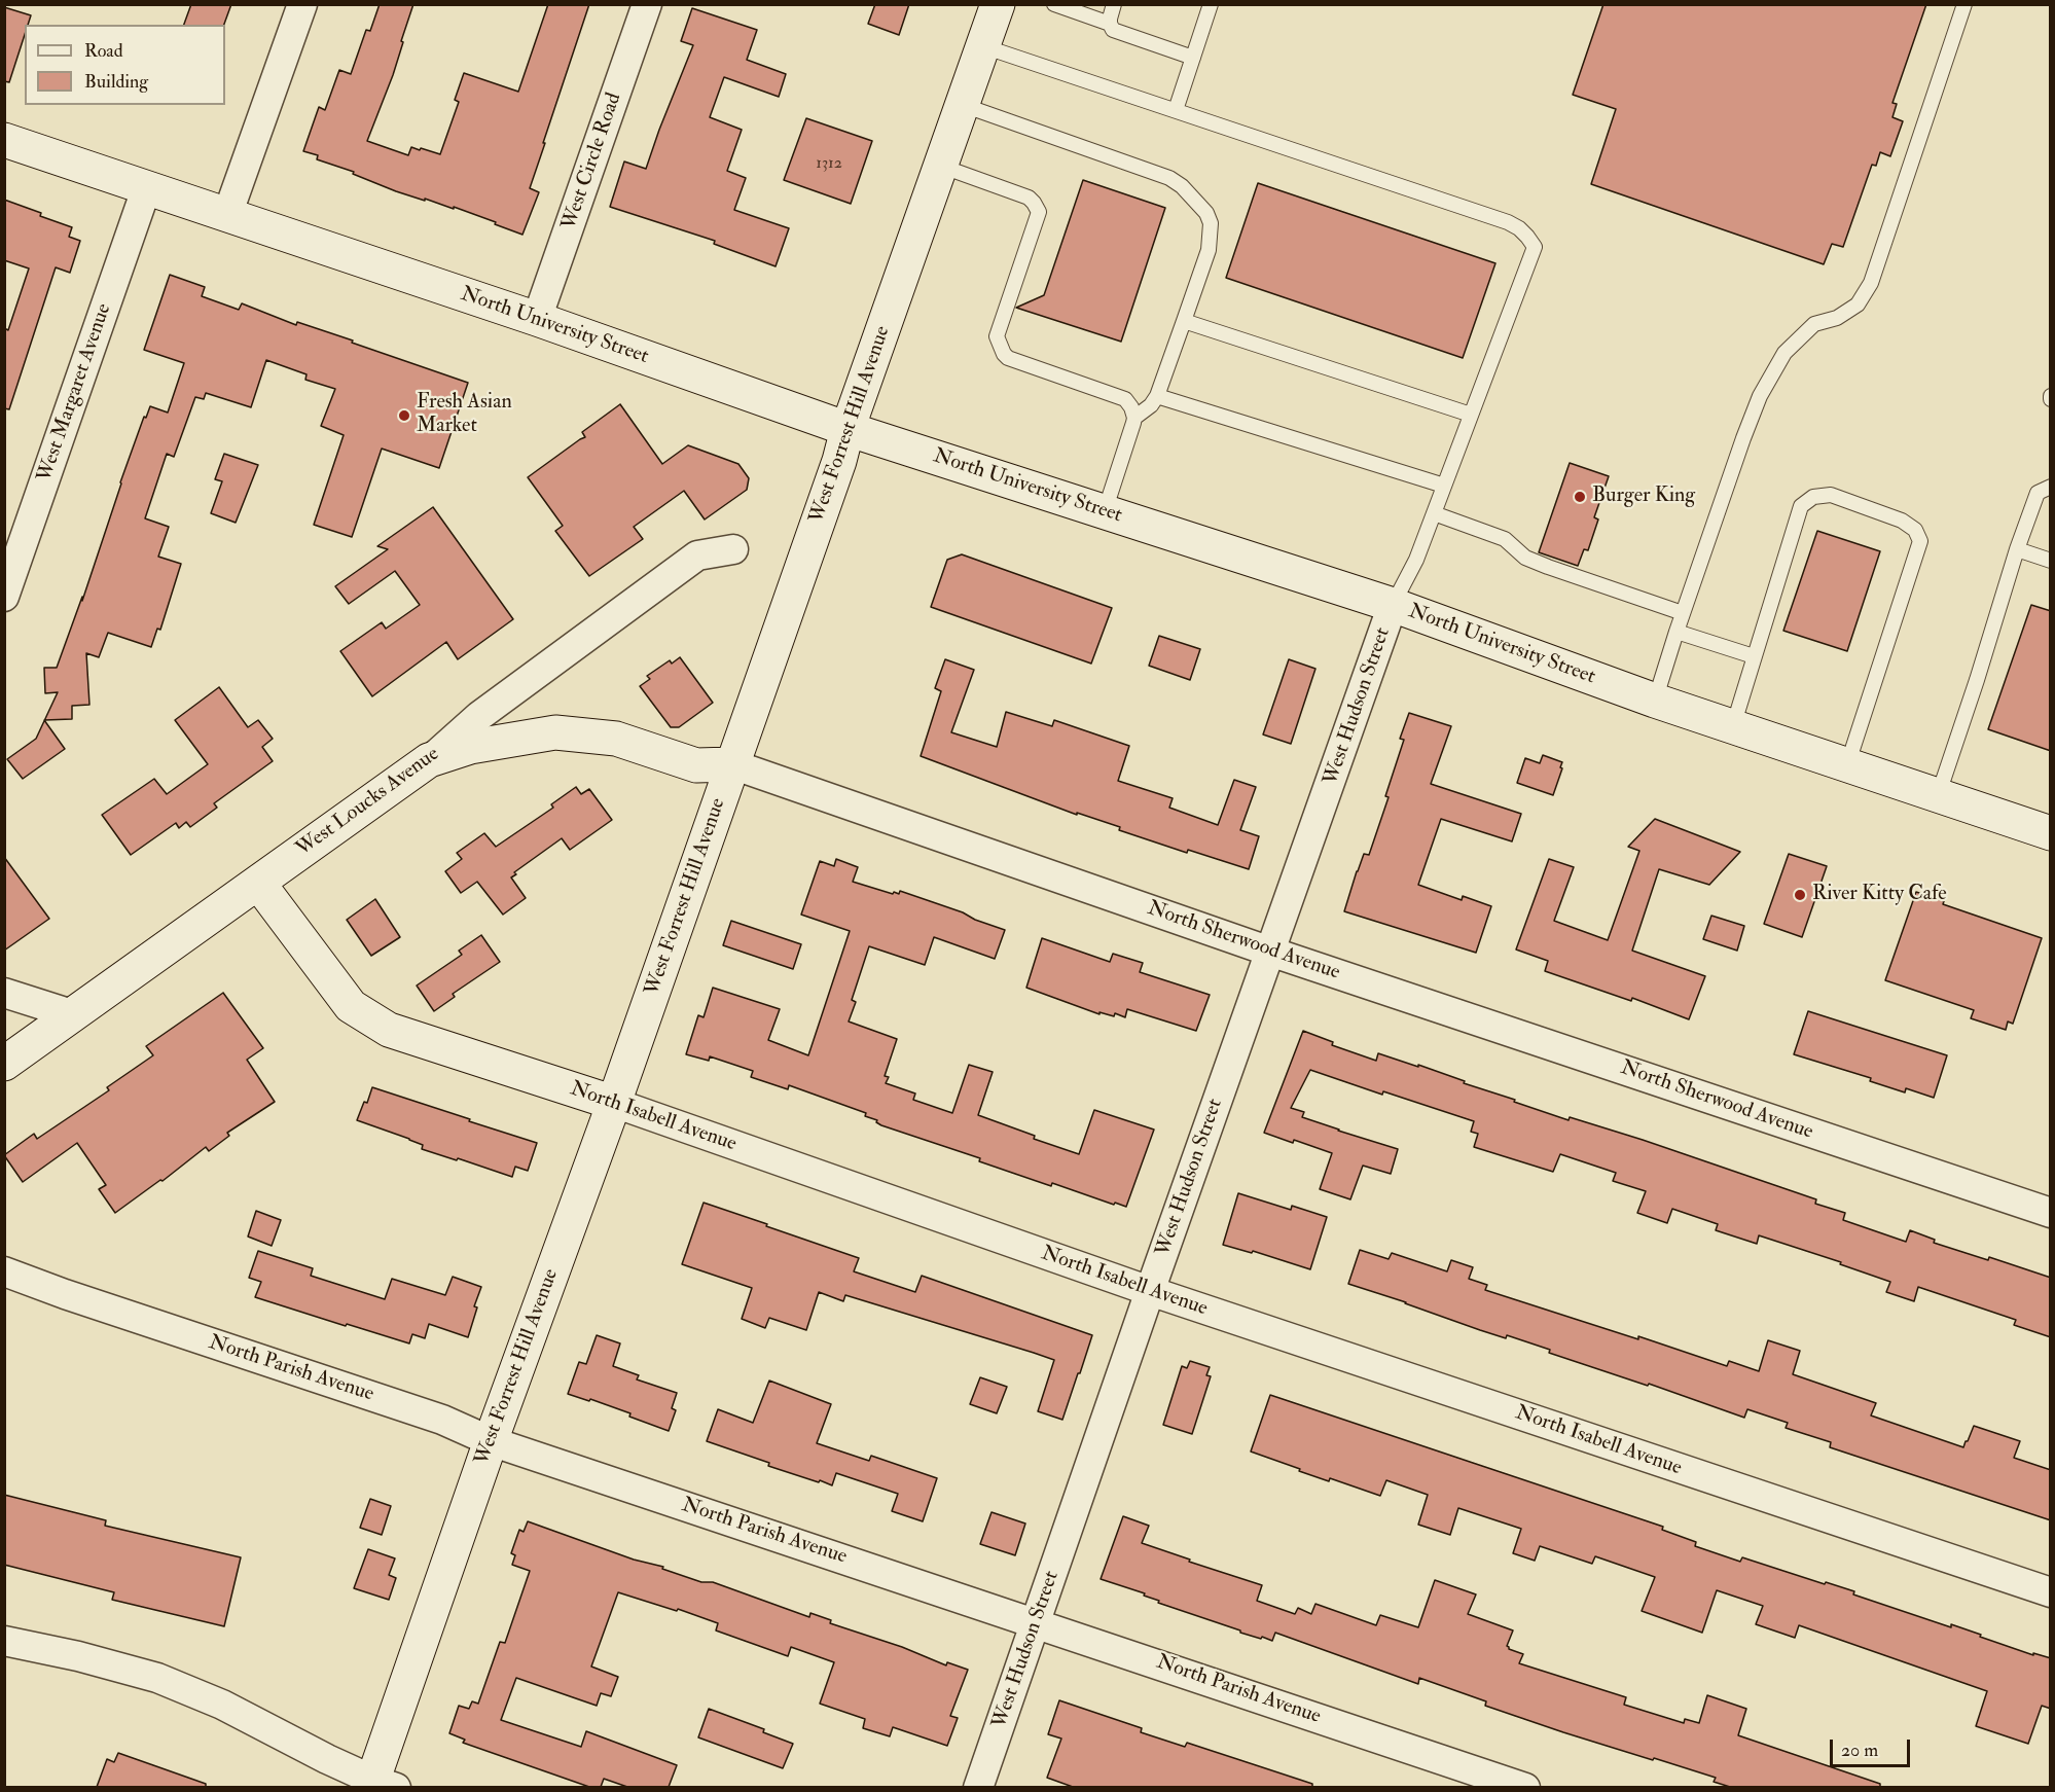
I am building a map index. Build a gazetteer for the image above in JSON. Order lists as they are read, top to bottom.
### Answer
{
  "streets": {
    "main road": [
      "North University Street",
      "West Forrest Hill Avenue",
      "West Loucks Avenue",
      "North Sherwood Avenue",
      "North Isabell Avenue"
    ],
    "street": [
      "West Circle Road",
      "West Margaret Avenue",
      "West Hudson Street",
      "North Parish Avenue"
    ]
  },
  "crossings": [
    ["West Circle Road", "North University Street"],
    ["North University Street", "West Margaret Avenue"],
    ["North University Street", "West Forrest Hill Avenue"],
    ["North University Street", "West Hudson Street"],
    ["West Forrest Hill Avenue", "North Sherwood Avenue"],
    ["West Forrest Hill Avenue", "North Isabell Avenue"],
    ["West Forrest Hill Avenue", "North Parish Avenue"],
    ["West Hudson Street", "North Sherwood Avenue"],
    ["West Hudson Street", "North Isabell Avenue"],
    ["West Hudson Street", "North Parish Avenue"],
    ["West Loucks Avenue", "North Sherwood Avenue"],
    ["West Loucks Avenue", "North Isabell Avenue"]
  ],
  "places": ["Fresh Asian Market", "Burger King", "River Kitty Cafe"],
  "house_numbers": ["1312"],
  "legend": ["Road", "Building"],
  "scale_bar": "20 m"
}
